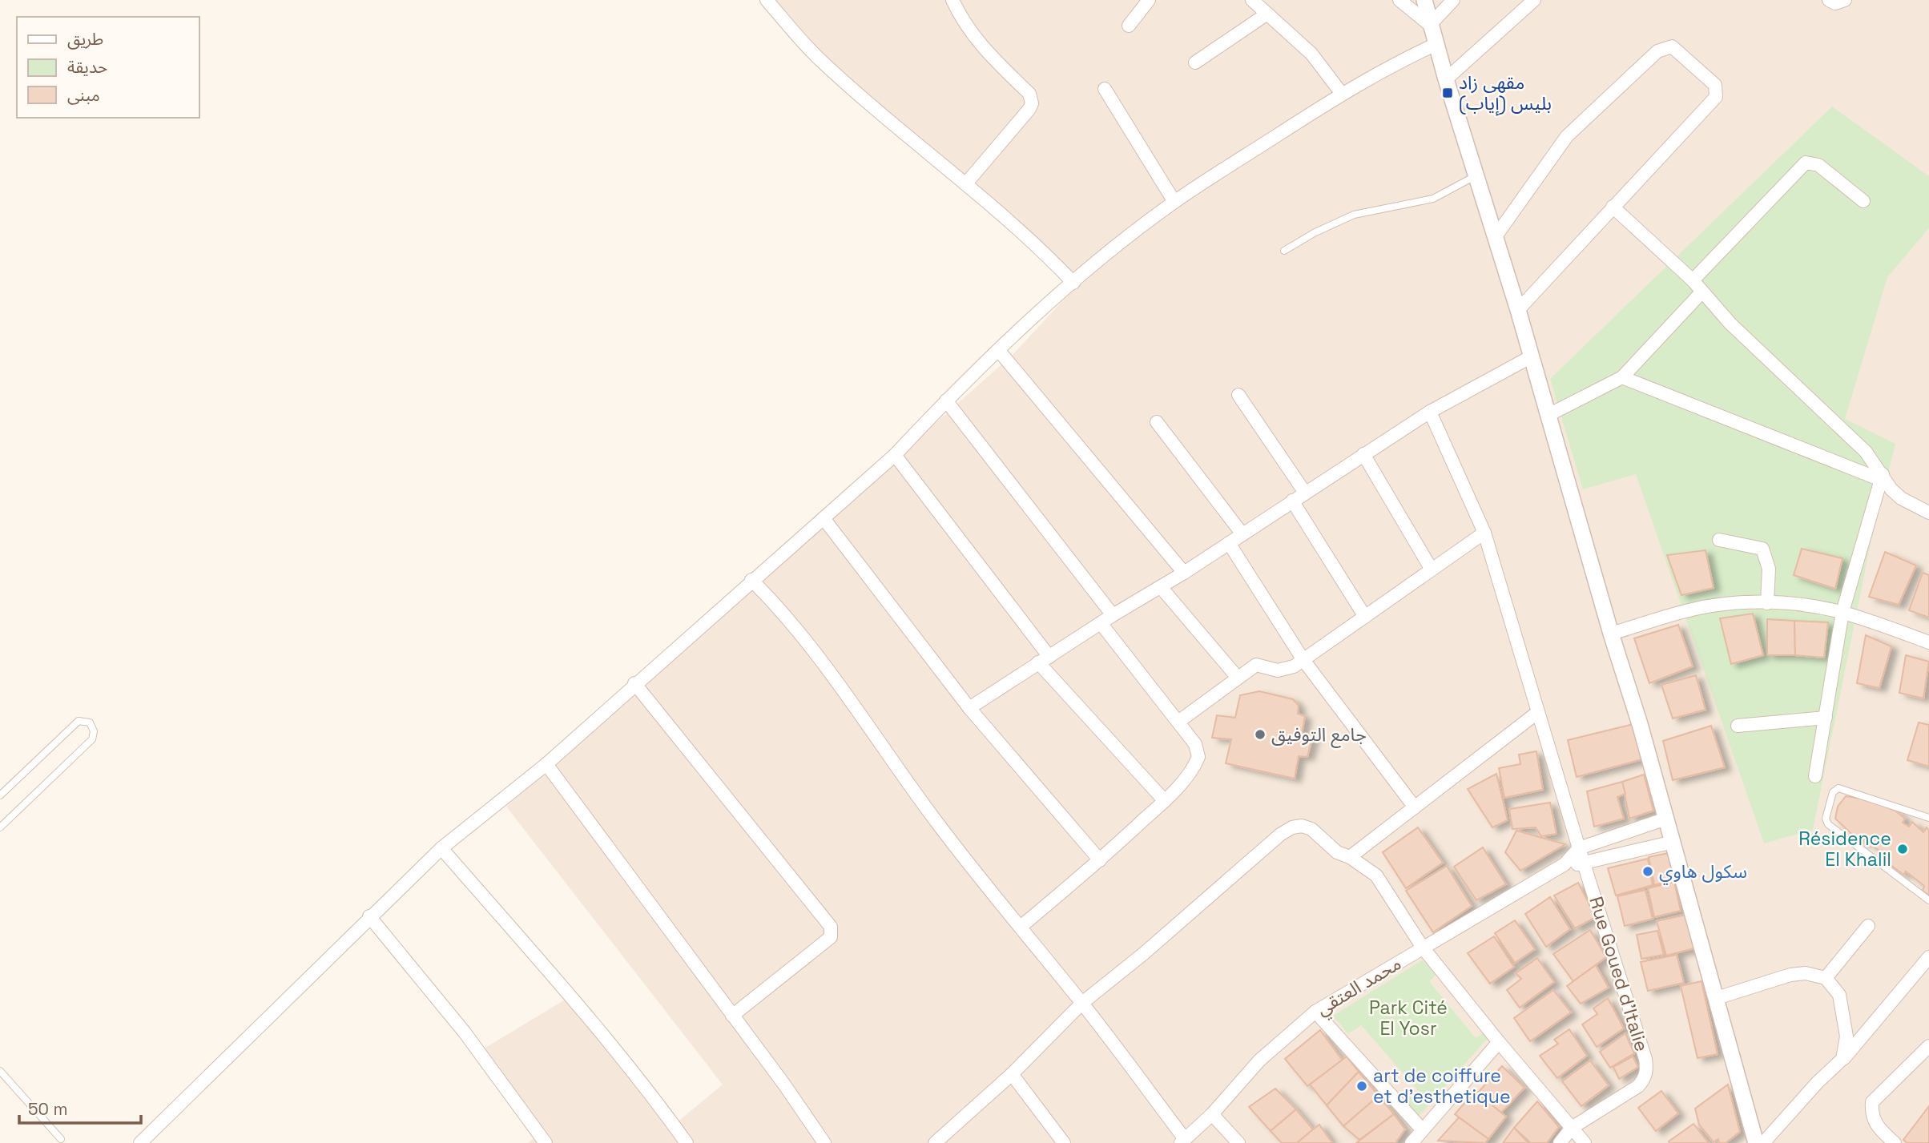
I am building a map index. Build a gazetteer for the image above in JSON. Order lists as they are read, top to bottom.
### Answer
{
  "streets": {
    "street": ["Rue Goued d'Italie", "محمد العتقي"]
  },
  "crossings": [
    ["Rue Goued d'Italie", "محمد العتقي"]
  ],
  "parks": ["Park Cité El Yosr"],
  "places": {
    "transit": ["مقهى زاد بليس (إياب)"],
    "other": [
      "جامع التوفيق",
      "Résidence El Khalil",
      "سكول هاوي",
      "art de coiffure et d'esthetique"
    ]
  },
  "legend": ["طريق", "حديقة", "مبنى"],
  "scale_bar": "50 m"
}
